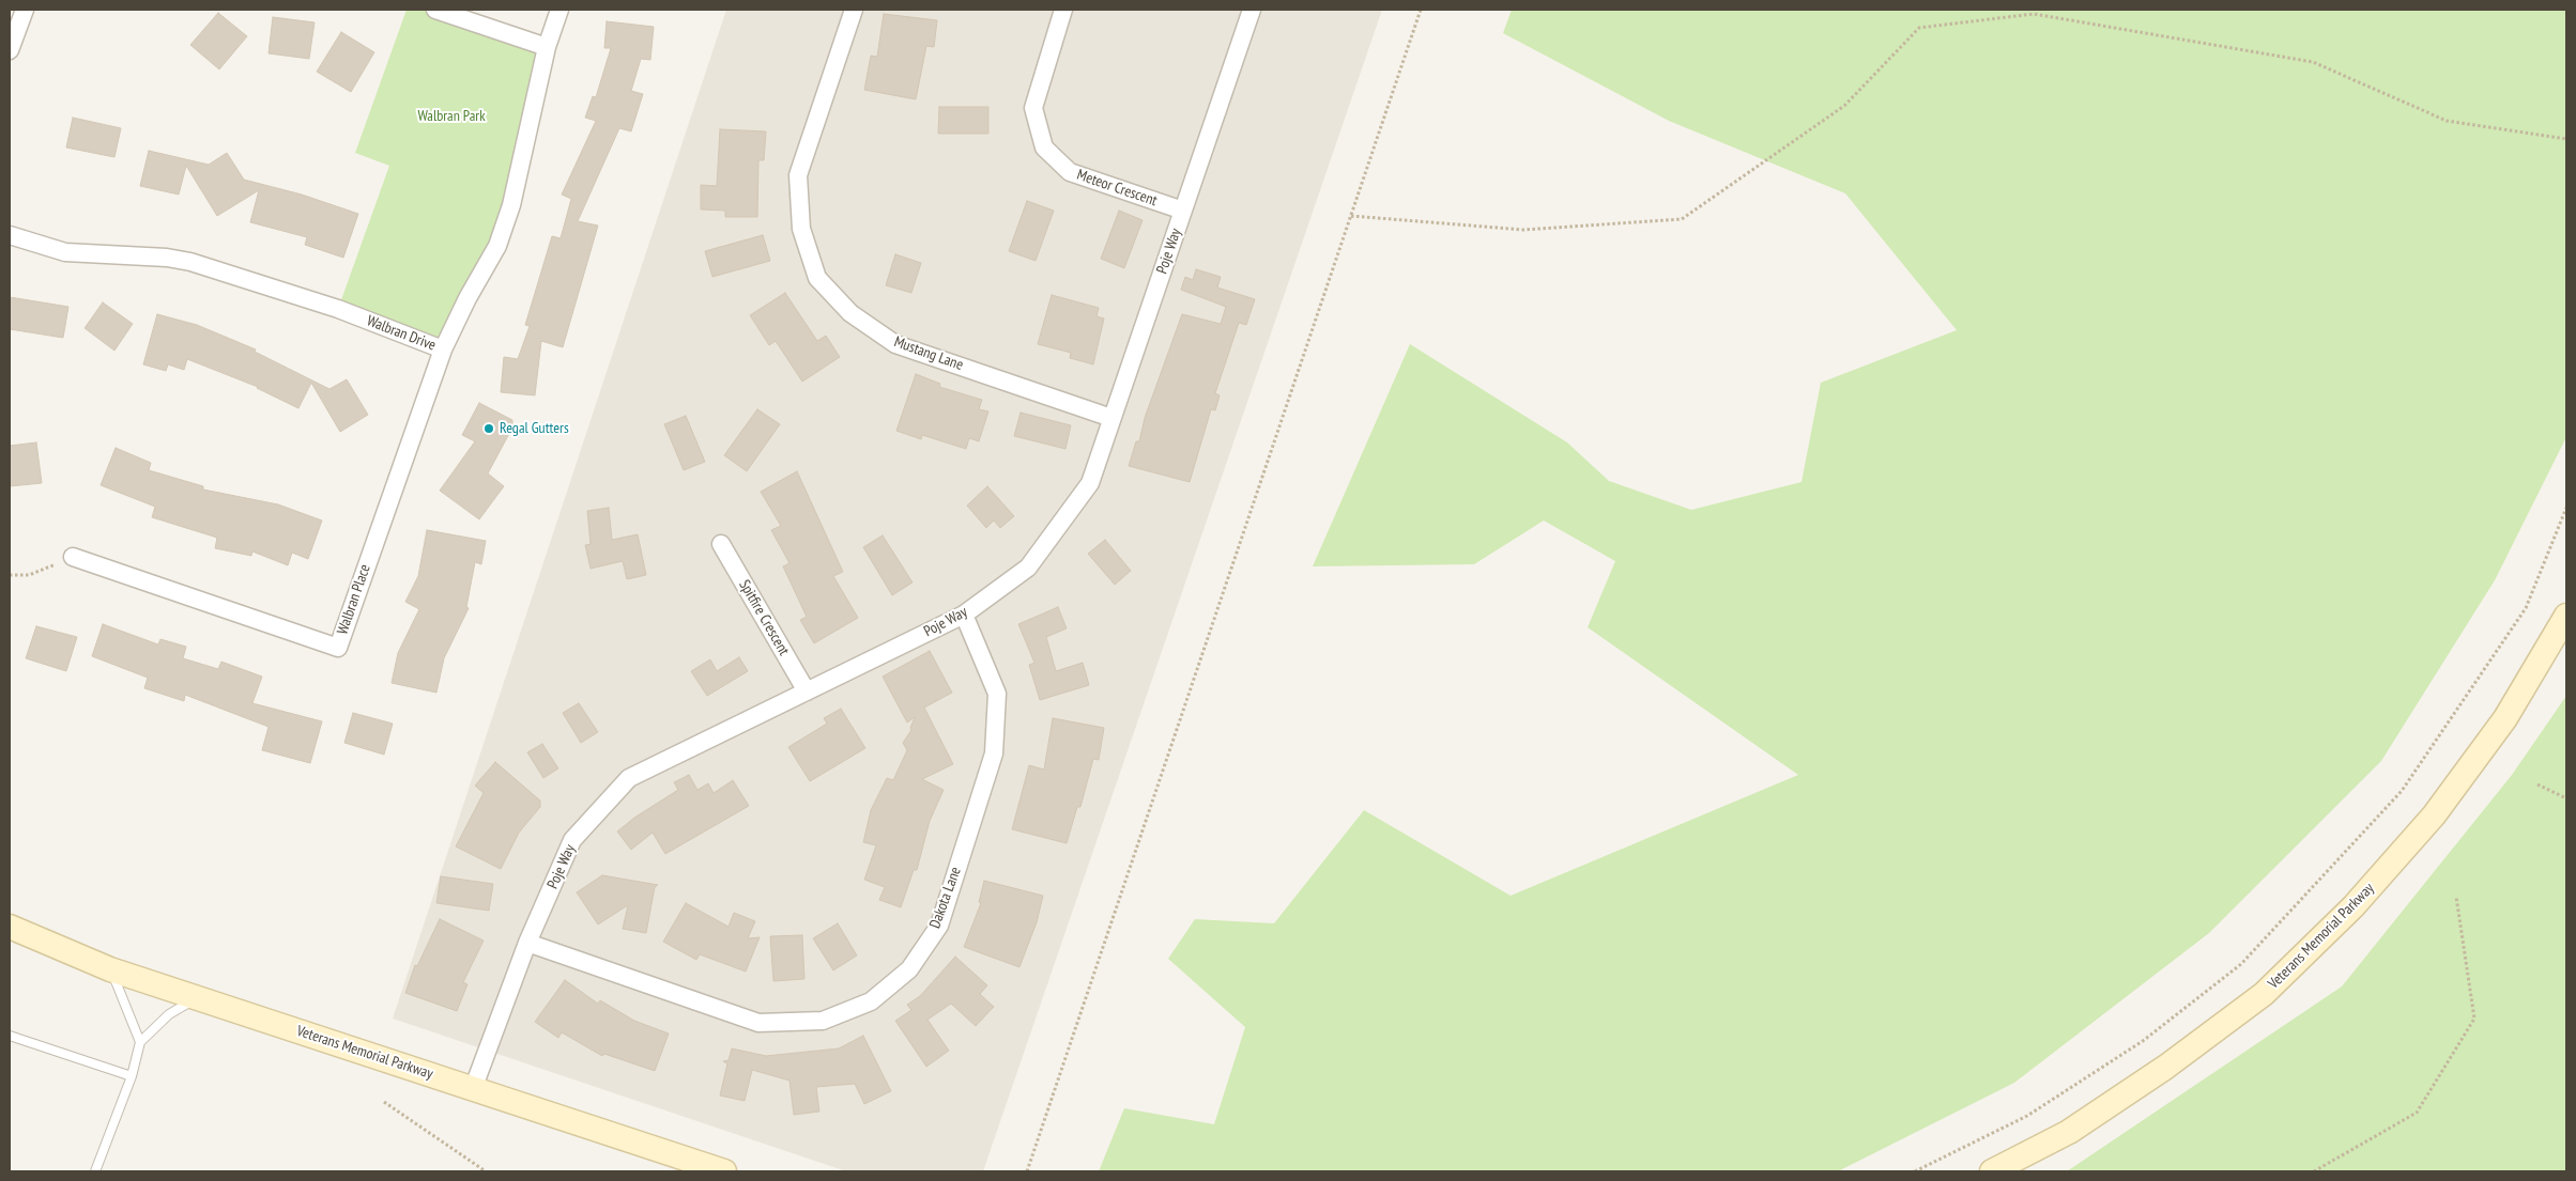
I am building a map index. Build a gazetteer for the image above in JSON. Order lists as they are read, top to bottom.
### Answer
{
  "streets": {
    "main road": ["Veterans Memorial Parkway"],
    "street": [
      "Meteor Crescent",
      "Poje Way",
      "Walbran Drive",
      "Mustang Lane",
      "Walbran Place",
      "Spitfire Crescent",
      "Dakota Lane"
    ]
  },
  "crossings": [
    ["Meteor Crescent", "Poje Way"],
    ["Poje Way", "Mustang Lane"],
    ["Poje Way", "Spitfire Crescent"],
    ["Poje Way", "Dakota Lane"],
    ["Poje Way", "Veterans Memorial Parkway"],
    ["Walbran Drive", "Walbran Place"]
  ],
  "parks": ["Walbran Park"],
  "places": ["Regal Gutters"]
}
